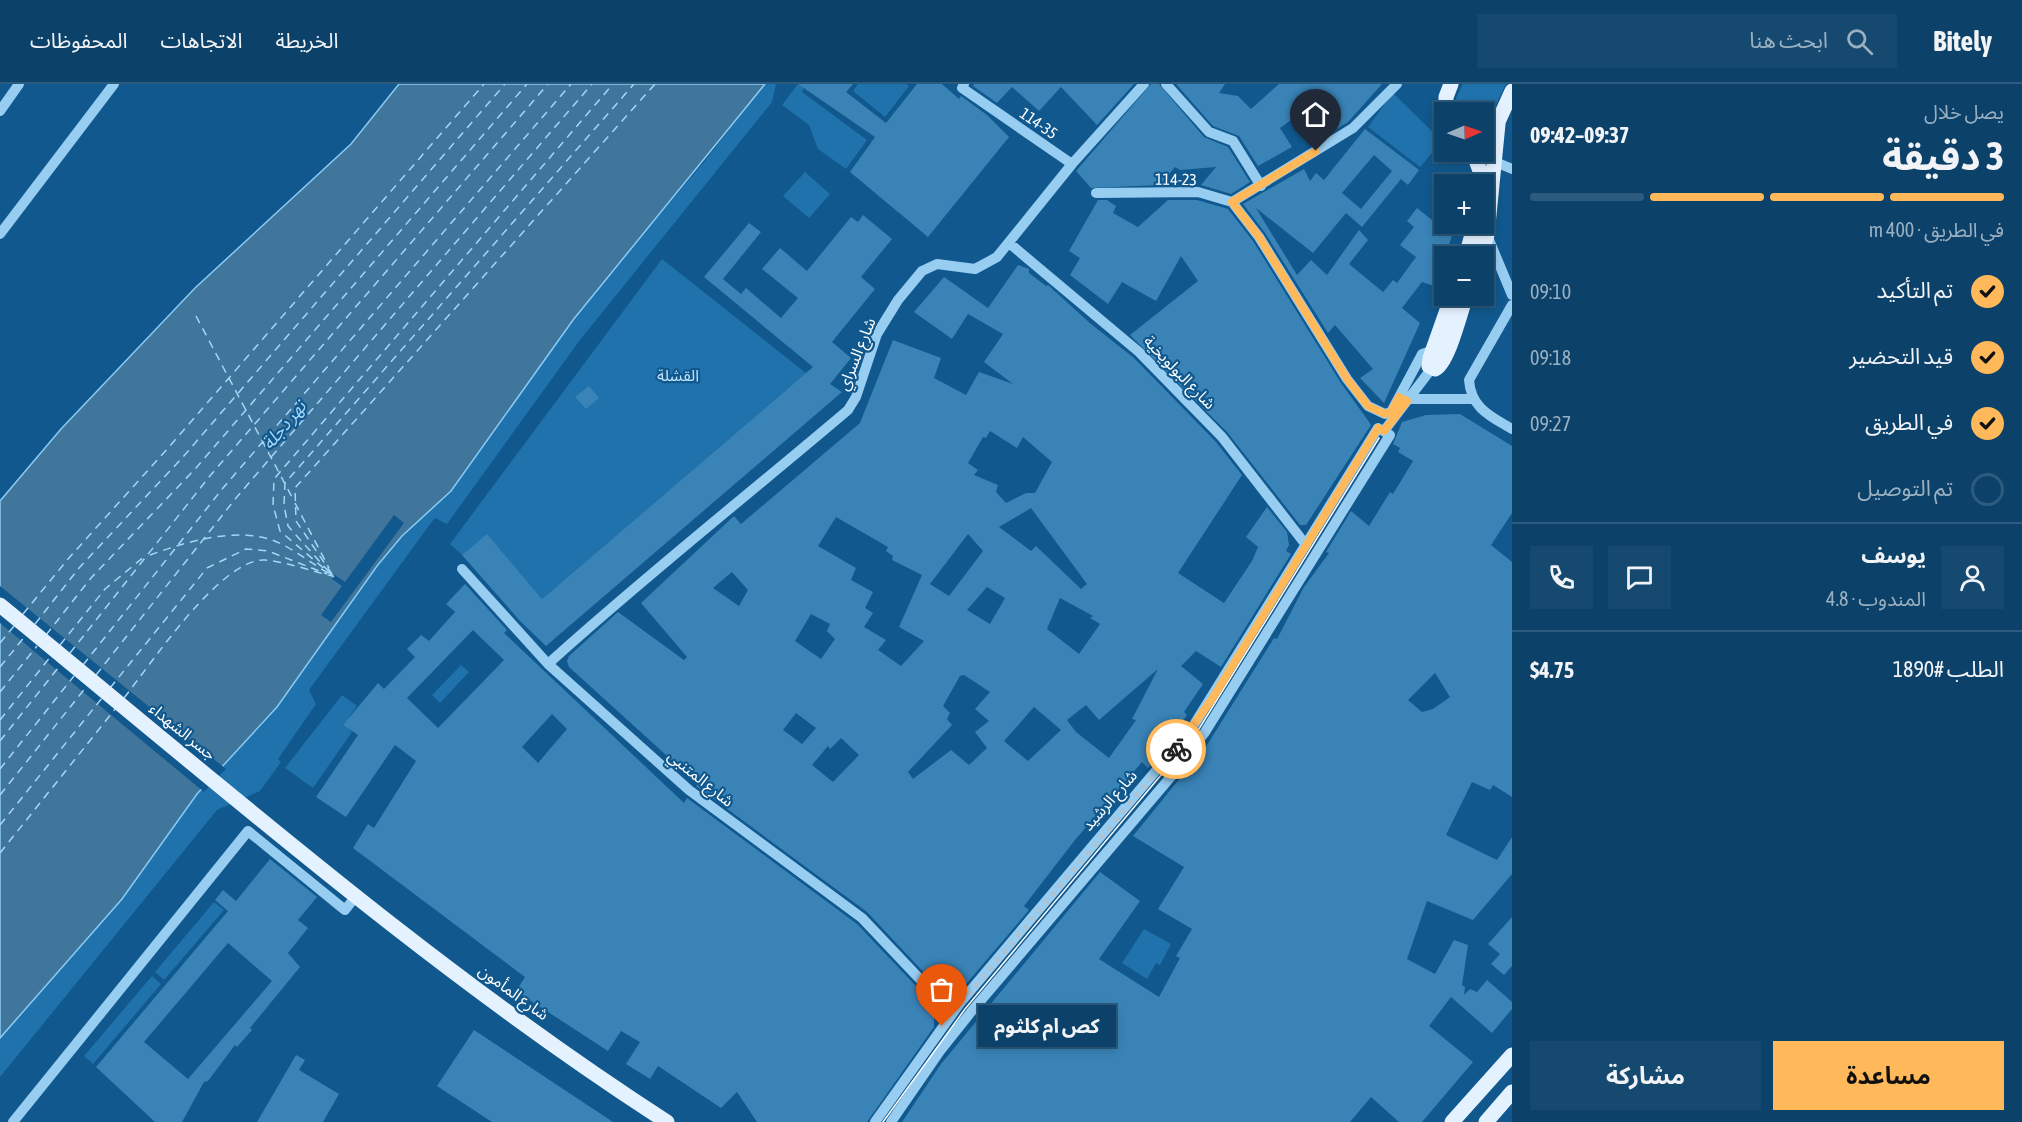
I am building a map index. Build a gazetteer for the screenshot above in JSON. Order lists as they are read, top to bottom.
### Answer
{
  "streets": {
    "main road": ["جسر الشهداء", "شارع الرشيد", "شارع المأمون"],
    "street": [
      "114-35",
      "114-23",
      "شارع السراي",
      "شارع البولويخية",
      "شارع المتنبي"
    ]
  },
  "crossings": [
    ["114-35", "شارع السراي"],
    ["شارع السراي", "شارع البولويخية"],
    ["شارع السراي", "شارع المتنبي"],
    ["شارع البولويخية", "شارع الرشيد"],
    ["جسر الشهداء", "شارع المأمون"],
    ["شارع المتنبي", "شارع الرشيد"]
  ],
  "water": ["نهر دجلة"],
  "parks": ["القشلة"],
  "places": ["كص ام كلثوم"],
  "north": "right",
  "page": {
    "header": "Bitely",
    "search": "ابحث هنا",
    "nav": ["الخريطة", "الاتجاهات", "المحفوظات"],
    "heading": ["3 دقيقة", "يصل خلال", "09:37–09:42"],
    "panel": [
      "يوسف",
      "المندوب · 4.8",
      "الطلب #1890",
      "$4.75"
    ],
    "map_buttons": ["+", "−"],
    "bar": "في الطريق · 400 m",
    "list": [
      ["تم التأكيد", "09:10"],
      ["قيد التحضير", "09:18"],
      ["في الطريق", "09:27"],
      "تم التوصيل"
    ],
    "bubble": "كص ام كلثوم",
    "buttons": ["مساعدة", "مشاركة"]
  }
}
